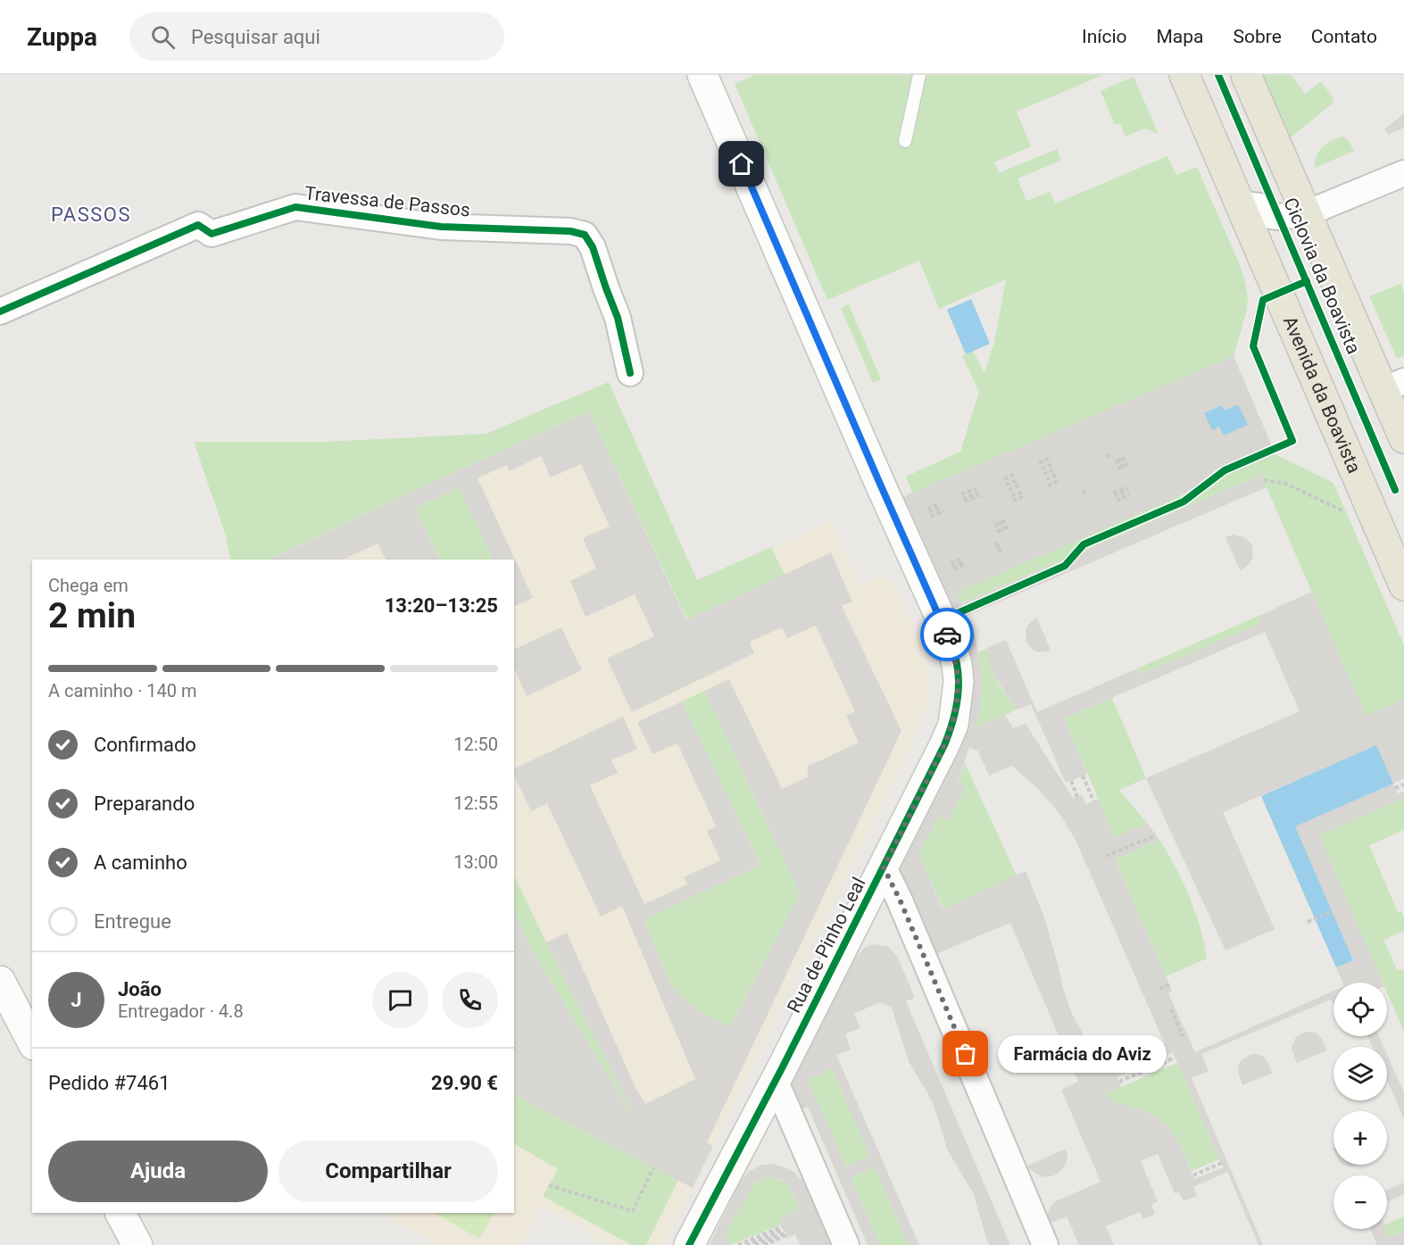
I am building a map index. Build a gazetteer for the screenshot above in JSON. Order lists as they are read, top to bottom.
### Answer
{
  "streets": {
    "main road": ["Avenida da Boavista"],
    "street": ["Travessa de Passos", "Rua de Pinho Leal"],
    "cycle path": ["Ciclovia da Boavista"]
  },
  "districts": ["PASSOS"],
  "places": ["Farmácia do Aviz"],
  "page": {
    "header": "Zuppa",
    "search": "Pesquisar aqui",
    "nav": [
      "Início",
      "Mapa",
      "Sobre",
      "Contato"
    ],
    "heading": ["2 min", "Chega em", "13:20–13:25"],
    "panel": [
      "João",
      "Entregador · 4.8",
      "Pedido #7461",
      "29.90 €"
    ],
    "bar": "A caminho · 140 m",
    "list": [
      ["Confirmado", "12:50"],
      ["Preparando", "12:55"],
      ["A caminho", "13:00"],
      "Entregue"
    ],
    "round": "J",
    "map_buttons": ["+", "−"],
    "bubble": "Farmácia do Aviz",
    "buttons": ["Ajuda", "Compartilhar"]
  }
}
